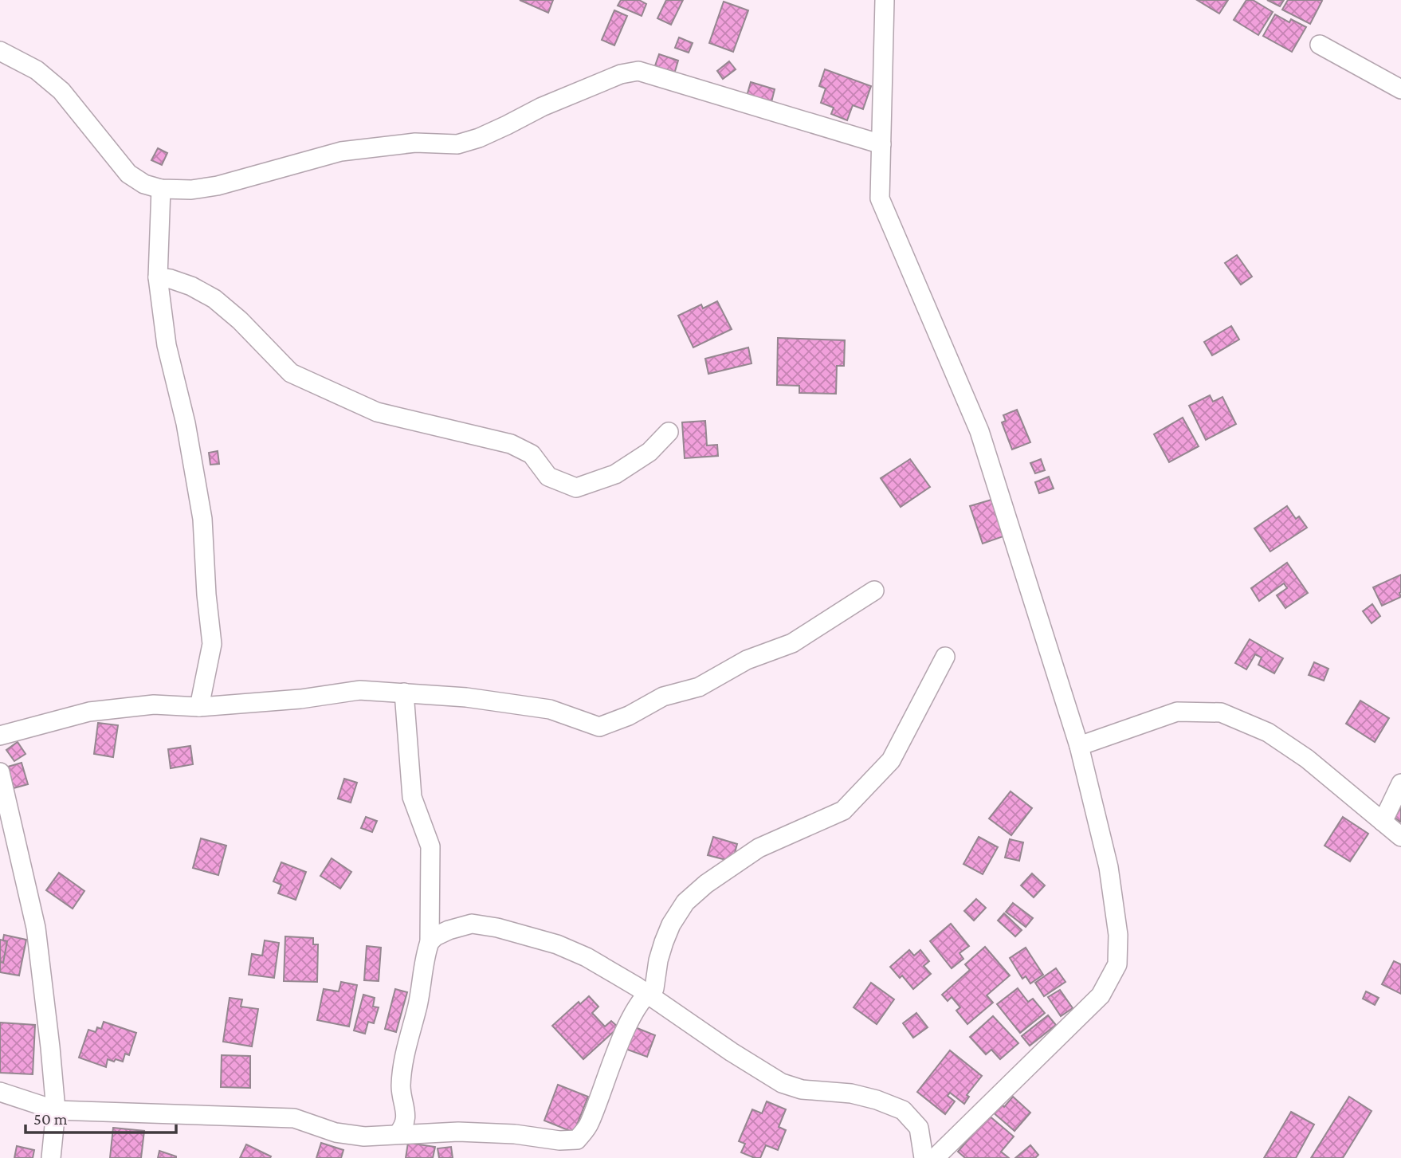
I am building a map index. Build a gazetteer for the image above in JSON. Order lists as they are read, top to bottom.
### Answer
{
  "scale_bar": "50 m"
}
